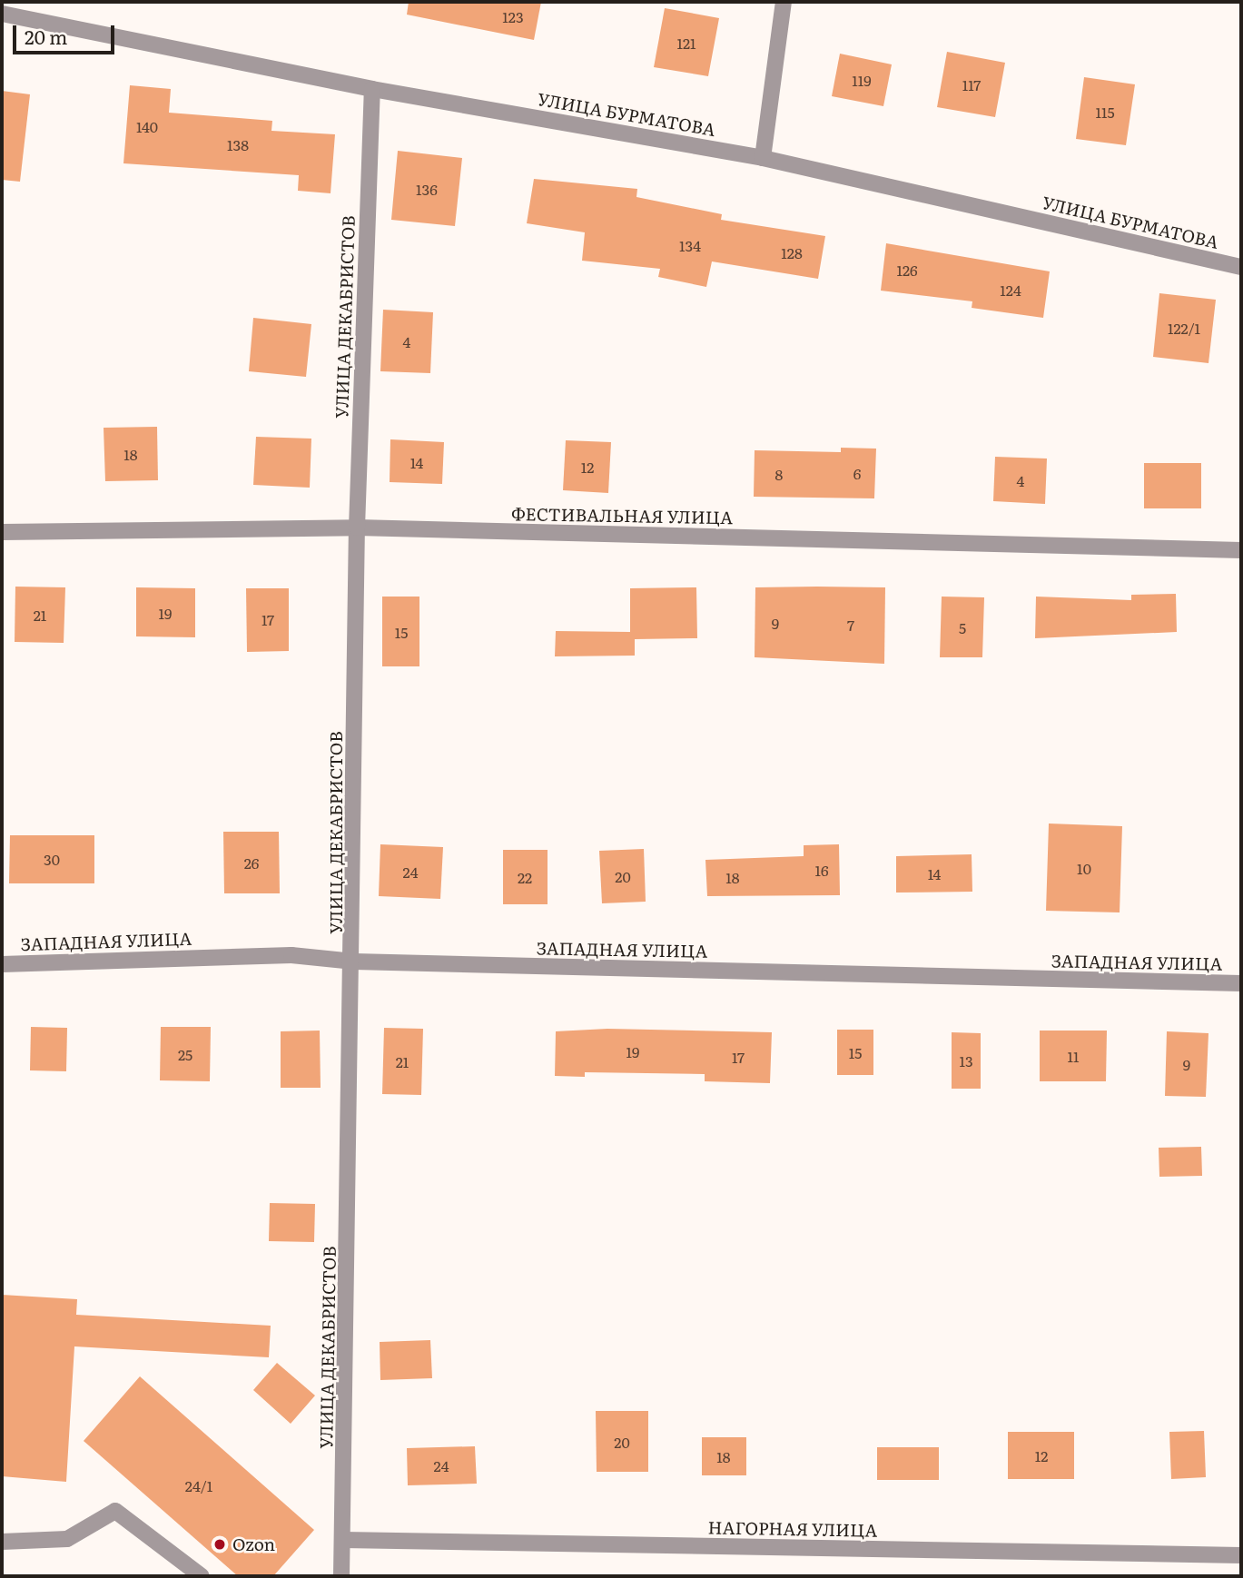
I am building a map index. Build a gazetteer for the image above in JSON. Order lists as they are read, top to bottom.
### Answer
{
  "streets": {
    "street": [
      "УЛИЦА БУРМАТОВА",
      "УЛИЦА ДЕКАБРИСТОВ",
      "ФЕСТИВАЛЬНАЯ УЛИЦА",
      "ЗАПАДНАЯ УЛИЦА",
      "НАГОРНАЯ УЛИЦА"
    ]
  },
  "crossings": [
    ["УЛИЦА БУРМАТОВА", "УЛИЦА ДЕКАБРИСТОВ"],
    ["УЛИЦА ДЕКАБРИСТОВ", "ФЕСТИВАЛЬНАЯ УЛИЦА"],
    ["УЛИЦА ДЕКАБРИСТОВ", "ЗАПАДНАЯ УЛИЦА"],
    ["УЛИЦА ДЕКАБРИСТОВ", "НАГОРНАЯ УЛИЦА"]
  ],
  "places": ["Ozon"],
  "house_numbers": [
    "123",
    "121",
    "119",
    "117",
    "115",
    "140",
    "138",
    "136",
    "134",
    "128",
    "126",
    "124",
    "122/1",
    "4",
    "18",
    "14",
    "12",
    "6",
    "8",
    "4",
    "19",
    "21",
    "17",
    "9",
    "7",
    "5",
    "15",
    "30",
    "26",
    "10",
    "16",
    "24",
    "14",
    "20",
    "22",
    "18",
    "19",
    "15",
    "25",
    "11",
    "17",
    "13",
    "21",
    "9",
    "20",
    "12",
    "18",
    "24",
    "24/1"
  ],
  "scale_bar": "20 m"
}
